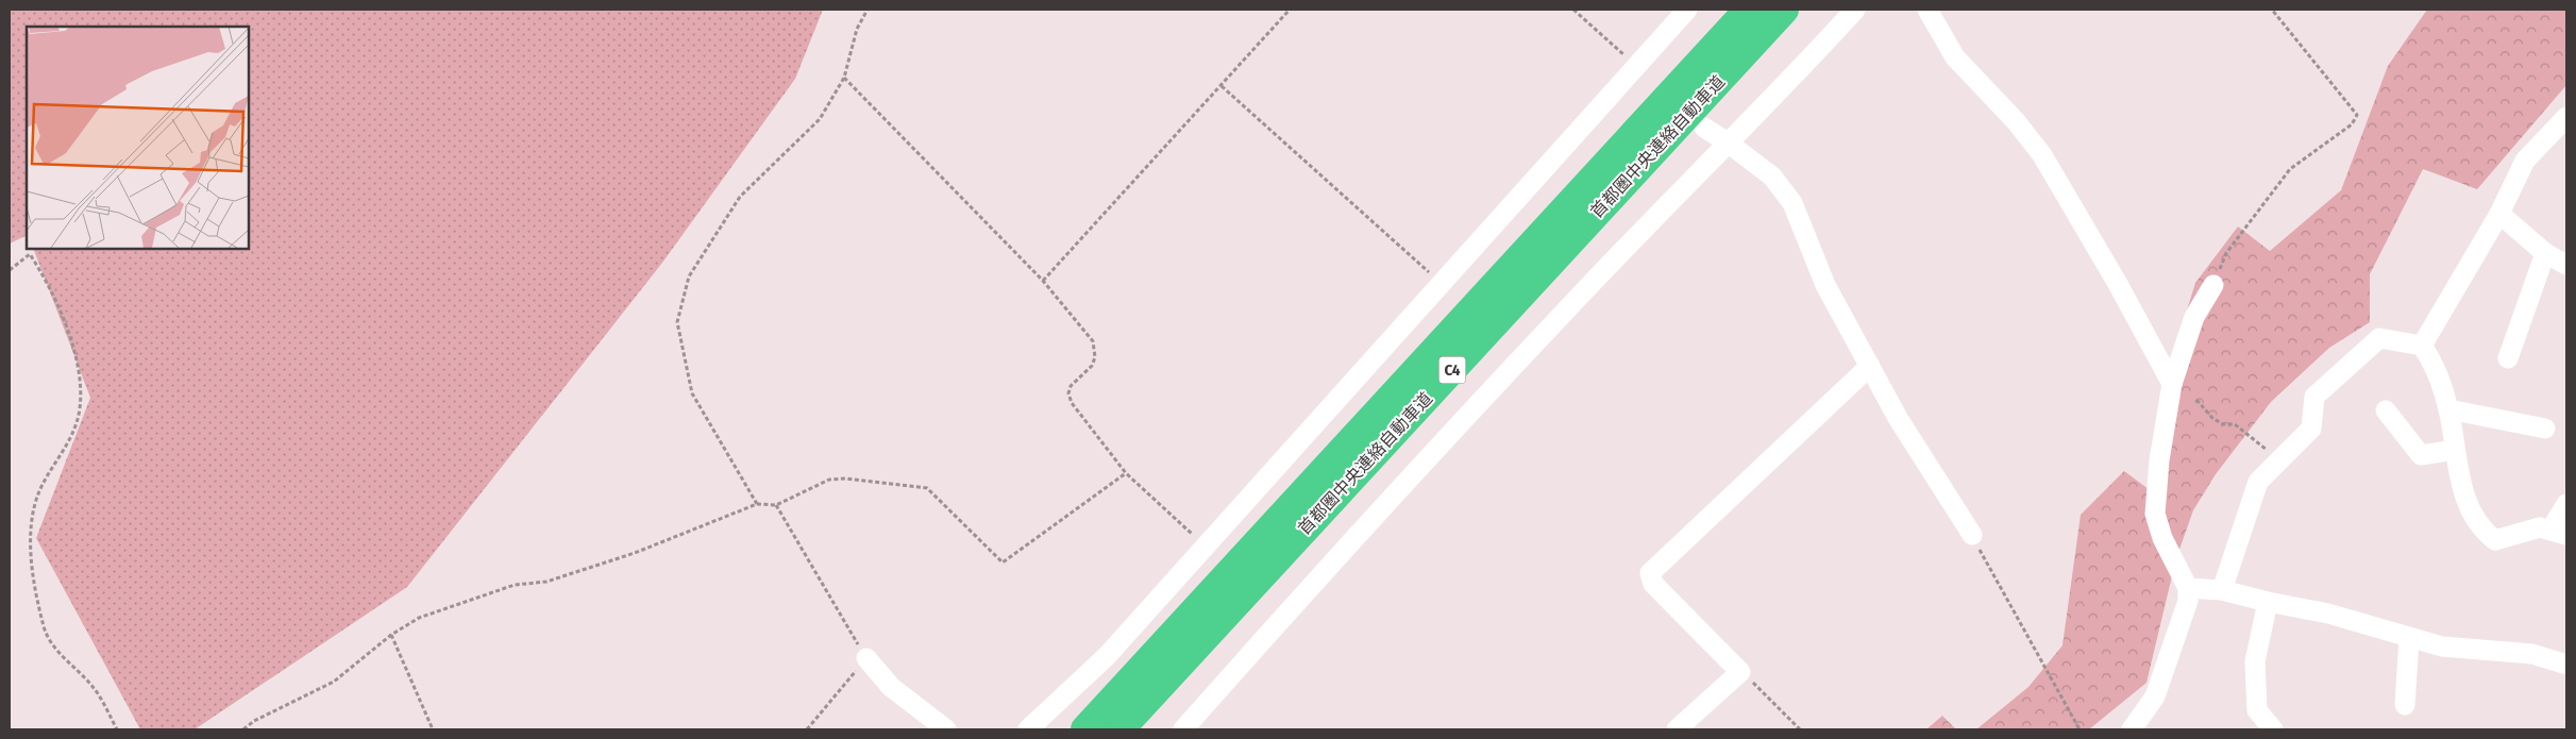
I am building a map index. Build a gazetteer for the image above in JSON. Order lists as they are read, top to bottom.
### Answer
{
  "streets": {
    "highway": ["首都圏中央連絡自動車道", "C4"]
  }
}
